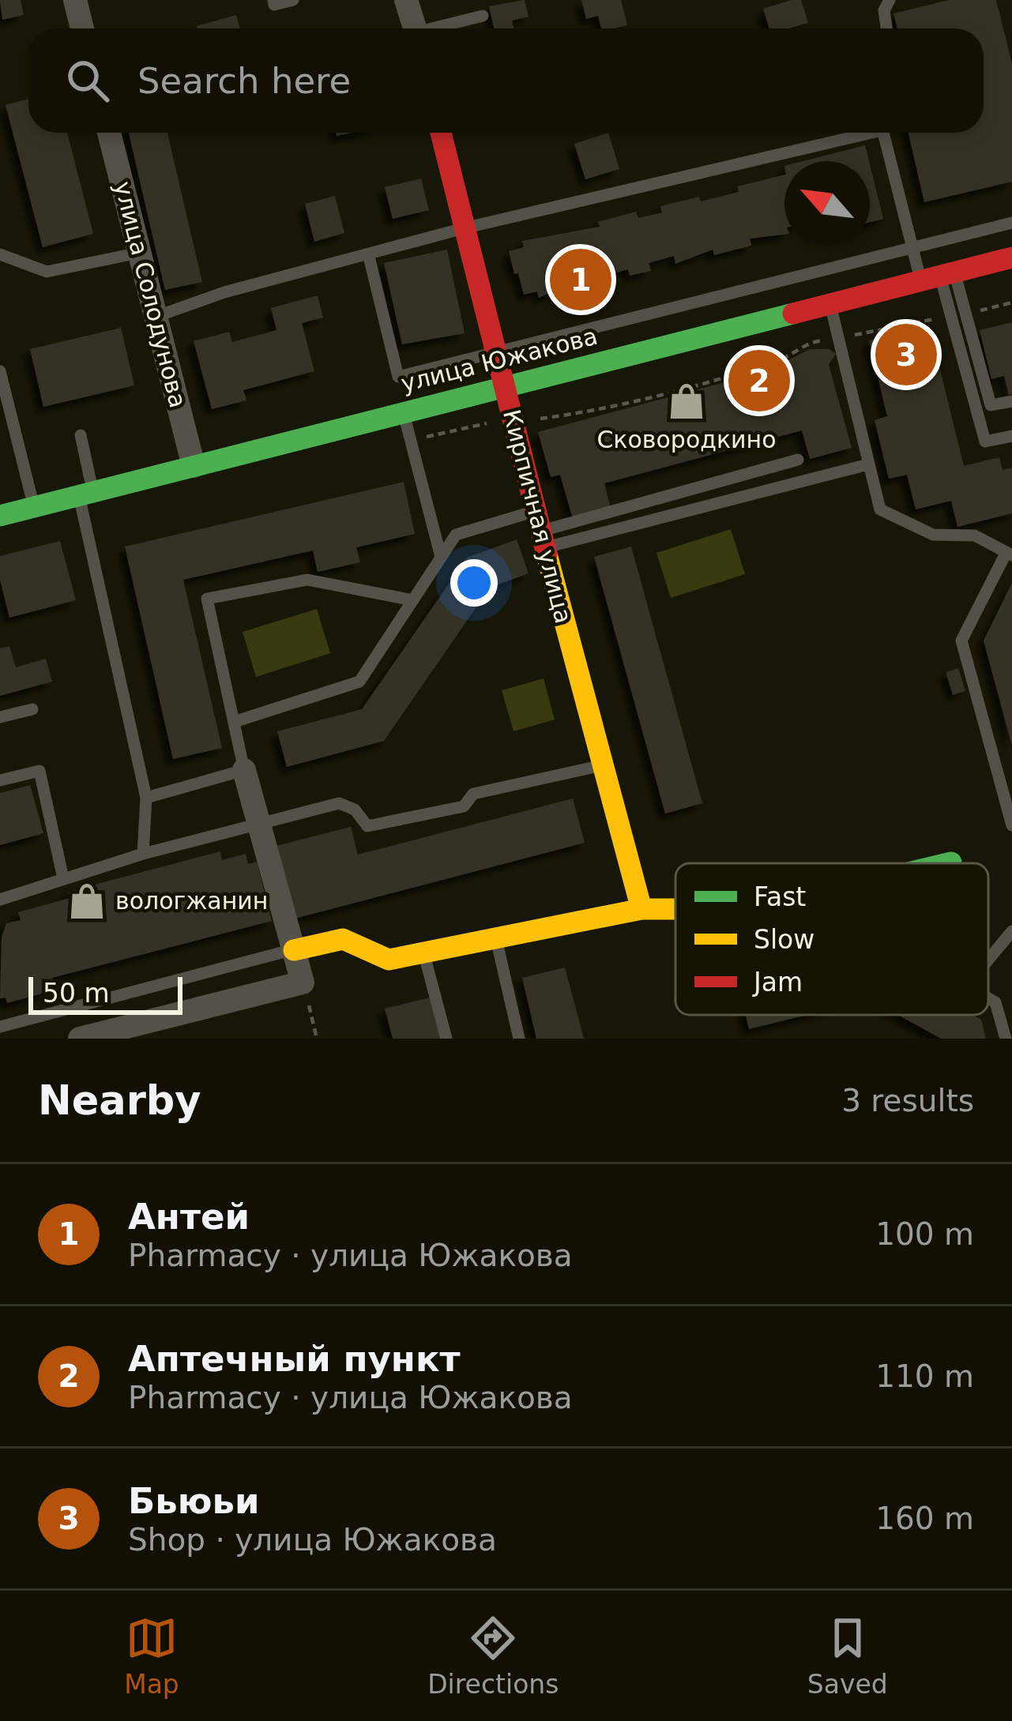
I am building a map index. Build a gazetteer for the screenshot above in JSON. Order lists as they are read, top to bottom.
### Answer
{
  "streets": {
    "street": ["улица Солодунова", "улица Южакова", "Кирпичная улица"]
  },
  "crossings": [
    ["улица Солодунова", "улица Южакова"],
    ["улица Южакова", "Кирпичная улица"]
  ],
  "places": {
    "shop": ["Сковородкино", "вологжанин"]
  },
  "legend": ["Fast", "Slow", "Jam"],
  "scale_bar": "50 m",
  "north": "top left",
  "page": {
    "search": "Search here",
    "pins": ["1", "3", "2"],
    "scale": "50 m",
    "heading": ["Nearby", "3 results"],
    "list": [
      {
        "mark": "1",
        "name": "Антей",
        "note": "Pharmacy · улица Южакова",
        "value": "100 m"
      },
      {
        "mark": "2",
        "name": "Аптечный пункт",
        "note": "Pharmacy · улица Южакова",
        "value": "110 m"
      },
      {
        "mark": "3",
        "name": "Бьюьи",
        "note": "Shop · улица Южакова",
        "value": "160 m"
      }
    ],
    "nav": ["Map", "Directions", "Saved"]
  }
}
